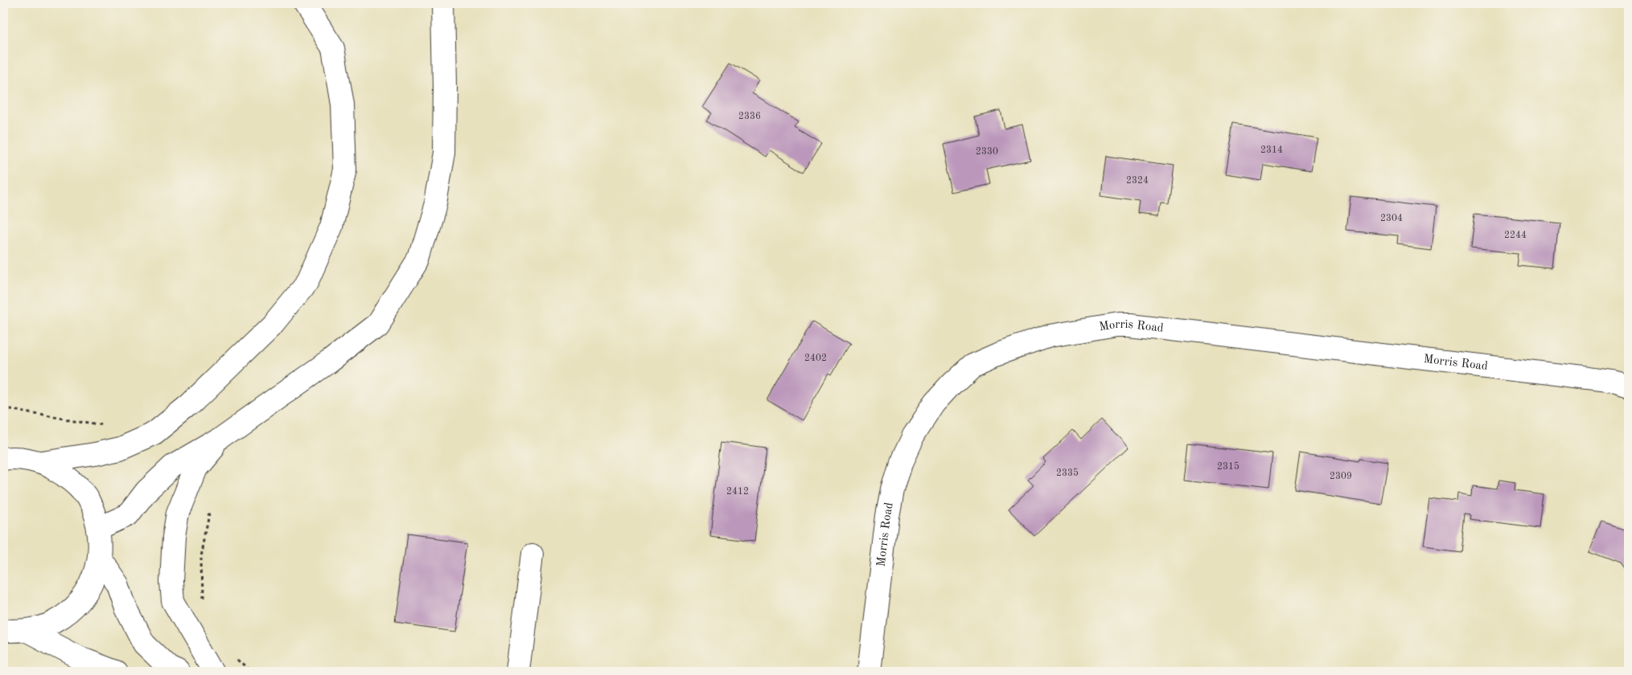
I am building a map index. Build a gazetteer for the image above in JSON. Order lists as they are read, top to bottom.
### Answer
{
  "streets": {
    "main road": ["Morris Road"]
  },
  "house_numbers": [
    "2336",
    "2314",
    "2330",
    "2324",
    "2304",
    "2244",
    "2402",
    "2315",
    "2335",
    "2309",
    "2412"
  ]
}
